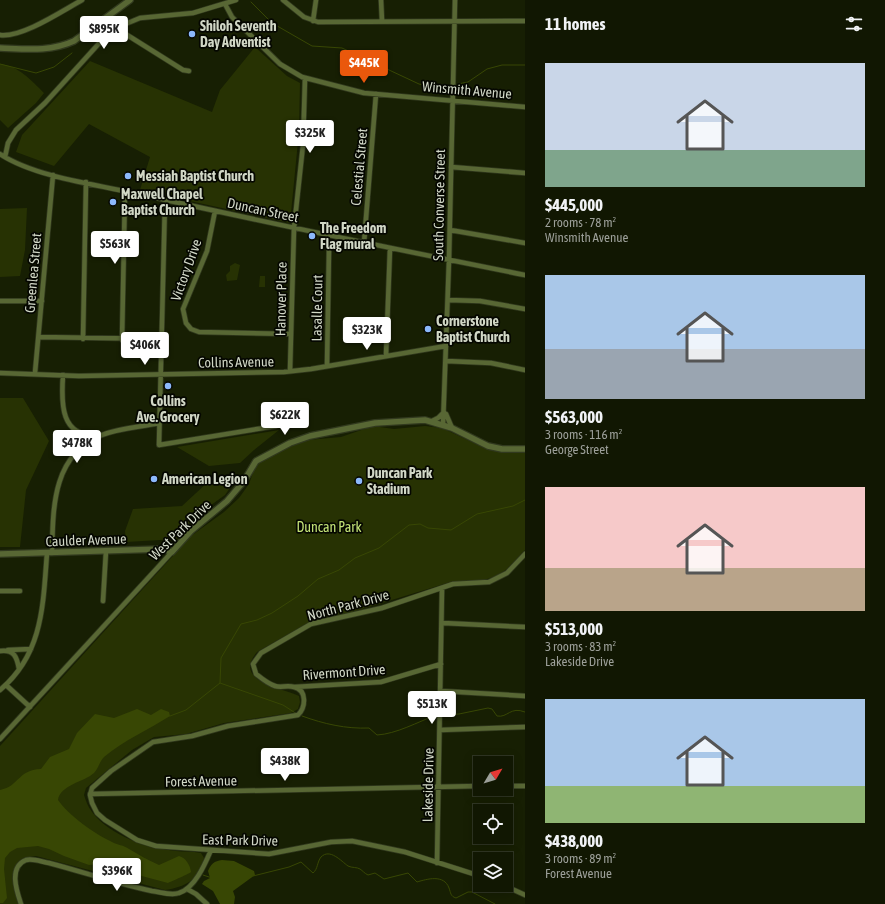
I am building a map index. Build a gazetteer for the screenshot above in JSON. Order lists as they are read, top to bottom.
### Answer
{
  "streets": {
    "street": [
      "Winsmith Avenue",
      "Celestial Street",
      "South Converse Street",
      "Duncan Street",
      "Victory Drive",
      "Greenlea Street",
      "Hanover Place",
      "Lasalle Court",
      "Collins Avenue",
      "West Park Drive",
      "Caulder Avenue",
      "North Park Drive",
      "Rivermont Drive",
      "Forest Avenue",
      "Lakeside Drive",
      "East Park Drive"
    ]
  },
  "crossings": [
    ["Winsmith Avenue", "Celestial Street"],
    ["Winsmith Avenue", "South Converse Street"],
    ["Winsmith Avenue", "Hanover Place"],
    ["Celestial Street", "Duncan Street"],
    ["South Converse Street", "Duncan Street"],
    ["South Converse Street", "Collins Avenue"],
    ["South Converse Street", "West Park Drive"],
    ["Duncan Street", "Victory Drive"],
    ["Duncan Street", "Greenlea Street"],
    ["Duncan Street", "Hanover Place"],
    ["Victory Drive", "Hanover Place"],
    ["Greenlea Street", "Collins Avenue"],
    ["Hanover Place", "Collins Avenue"],
    ["Lasalle Court", "Collins Avenue"],
    ["West Park Drive", "Caulder Avenue"],
    ["North Park Drive", "Rivermont Drive"],
    ["North Park Drive", "Lakeside Drive"],
    ["Rivermont Drive", "Lakeside Drive"],
    ["Forest Avenue", "Lakeside Drive"],
    ["Forest Avenue", "East Park Drive"],
    ["Lakeside Drive", "East Park Drive"]
  ],
  "parks": ["Duncan Park"],
  "places": [
    "Shiloh Seventh Day Adventist",
    "Messiah Baptist Church",
    "Maxwell Chapel Baptist Church",
    "The Freedom Flag mural",
    "Cornerstone Baptist Church",
    "Collins Ave. Grocery",
    "American Legion",
    "Duncan Park Stadium"
  ],
  "north": "top right",
  "page": {
    "heading": "11 homes",
    "price": [
      "$895K",
      "$445K",
      "$325K",
      "$563K",
      "$323K",
      "$406K",
      "$622K",
      "$478K",
      "$513K",
      "$438K",
      "$396K"
    ],
    "list": [
      {
        "name": "$445,000",
        "note": "2 rooms · 78 m² · Winsmith Avenue"
      },
      {
        "name": "$563,000",
        "note": "3 rooms · 116 m² · George Street"
      },
      {
        "name": "$513,000",
        "note": "3 rooms · 83 m² · Lakeside Drive"
      },
      {
        "name": "$438,000",
        "note": "3 rooms · 89 m² · Forest Avenue"
      }
    ]
  }
}
